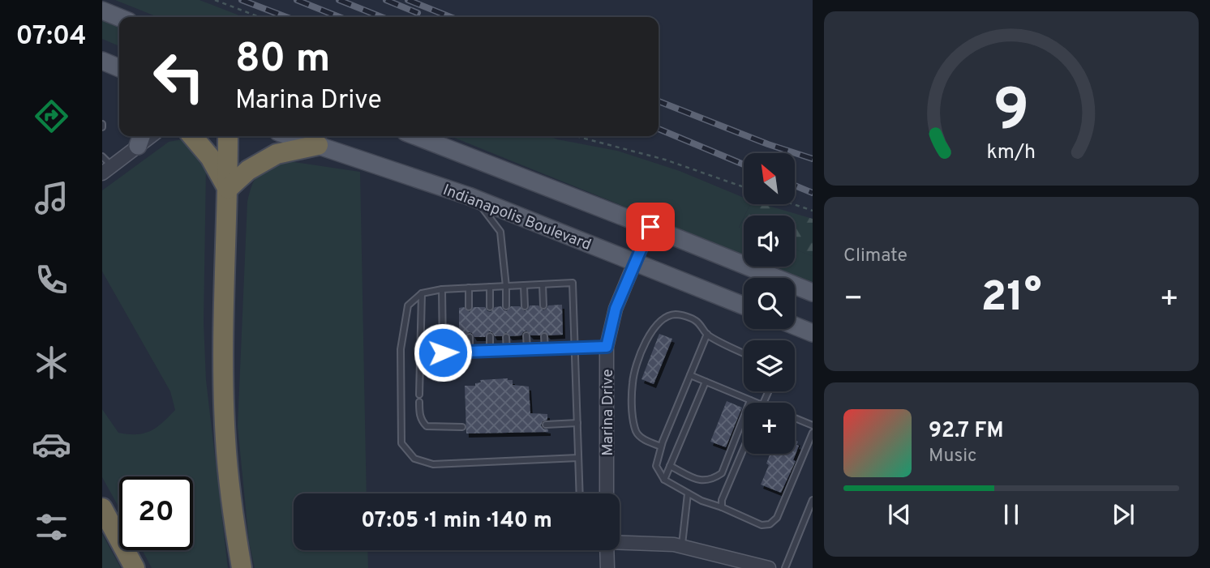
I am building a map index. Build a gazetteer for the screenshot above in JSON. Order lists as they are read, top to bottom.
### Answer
{
  "streets": {
    "main road": ["Indianapolis Boulevard"],
    "street": ["Marina Drive"]
  },
  "crossings": [
    ["Indianapolis Boulevard", "Marina Drive"]
  ],
  "north": "top left",
  "page": {
    "tabs": "07:04",
    "turn": ["80 m", "Marina Drive"],
    "map_buttons": "+",
    "tile": "Climate",
    "heat": ["−", "21°", "+"],
    "song": ["92.7 FM", "Music"],
    "limit": "20",
    "trip": "07:05 · 1 min · 140 m",
    "gauge": ["9", "km/h"]
  }
}
